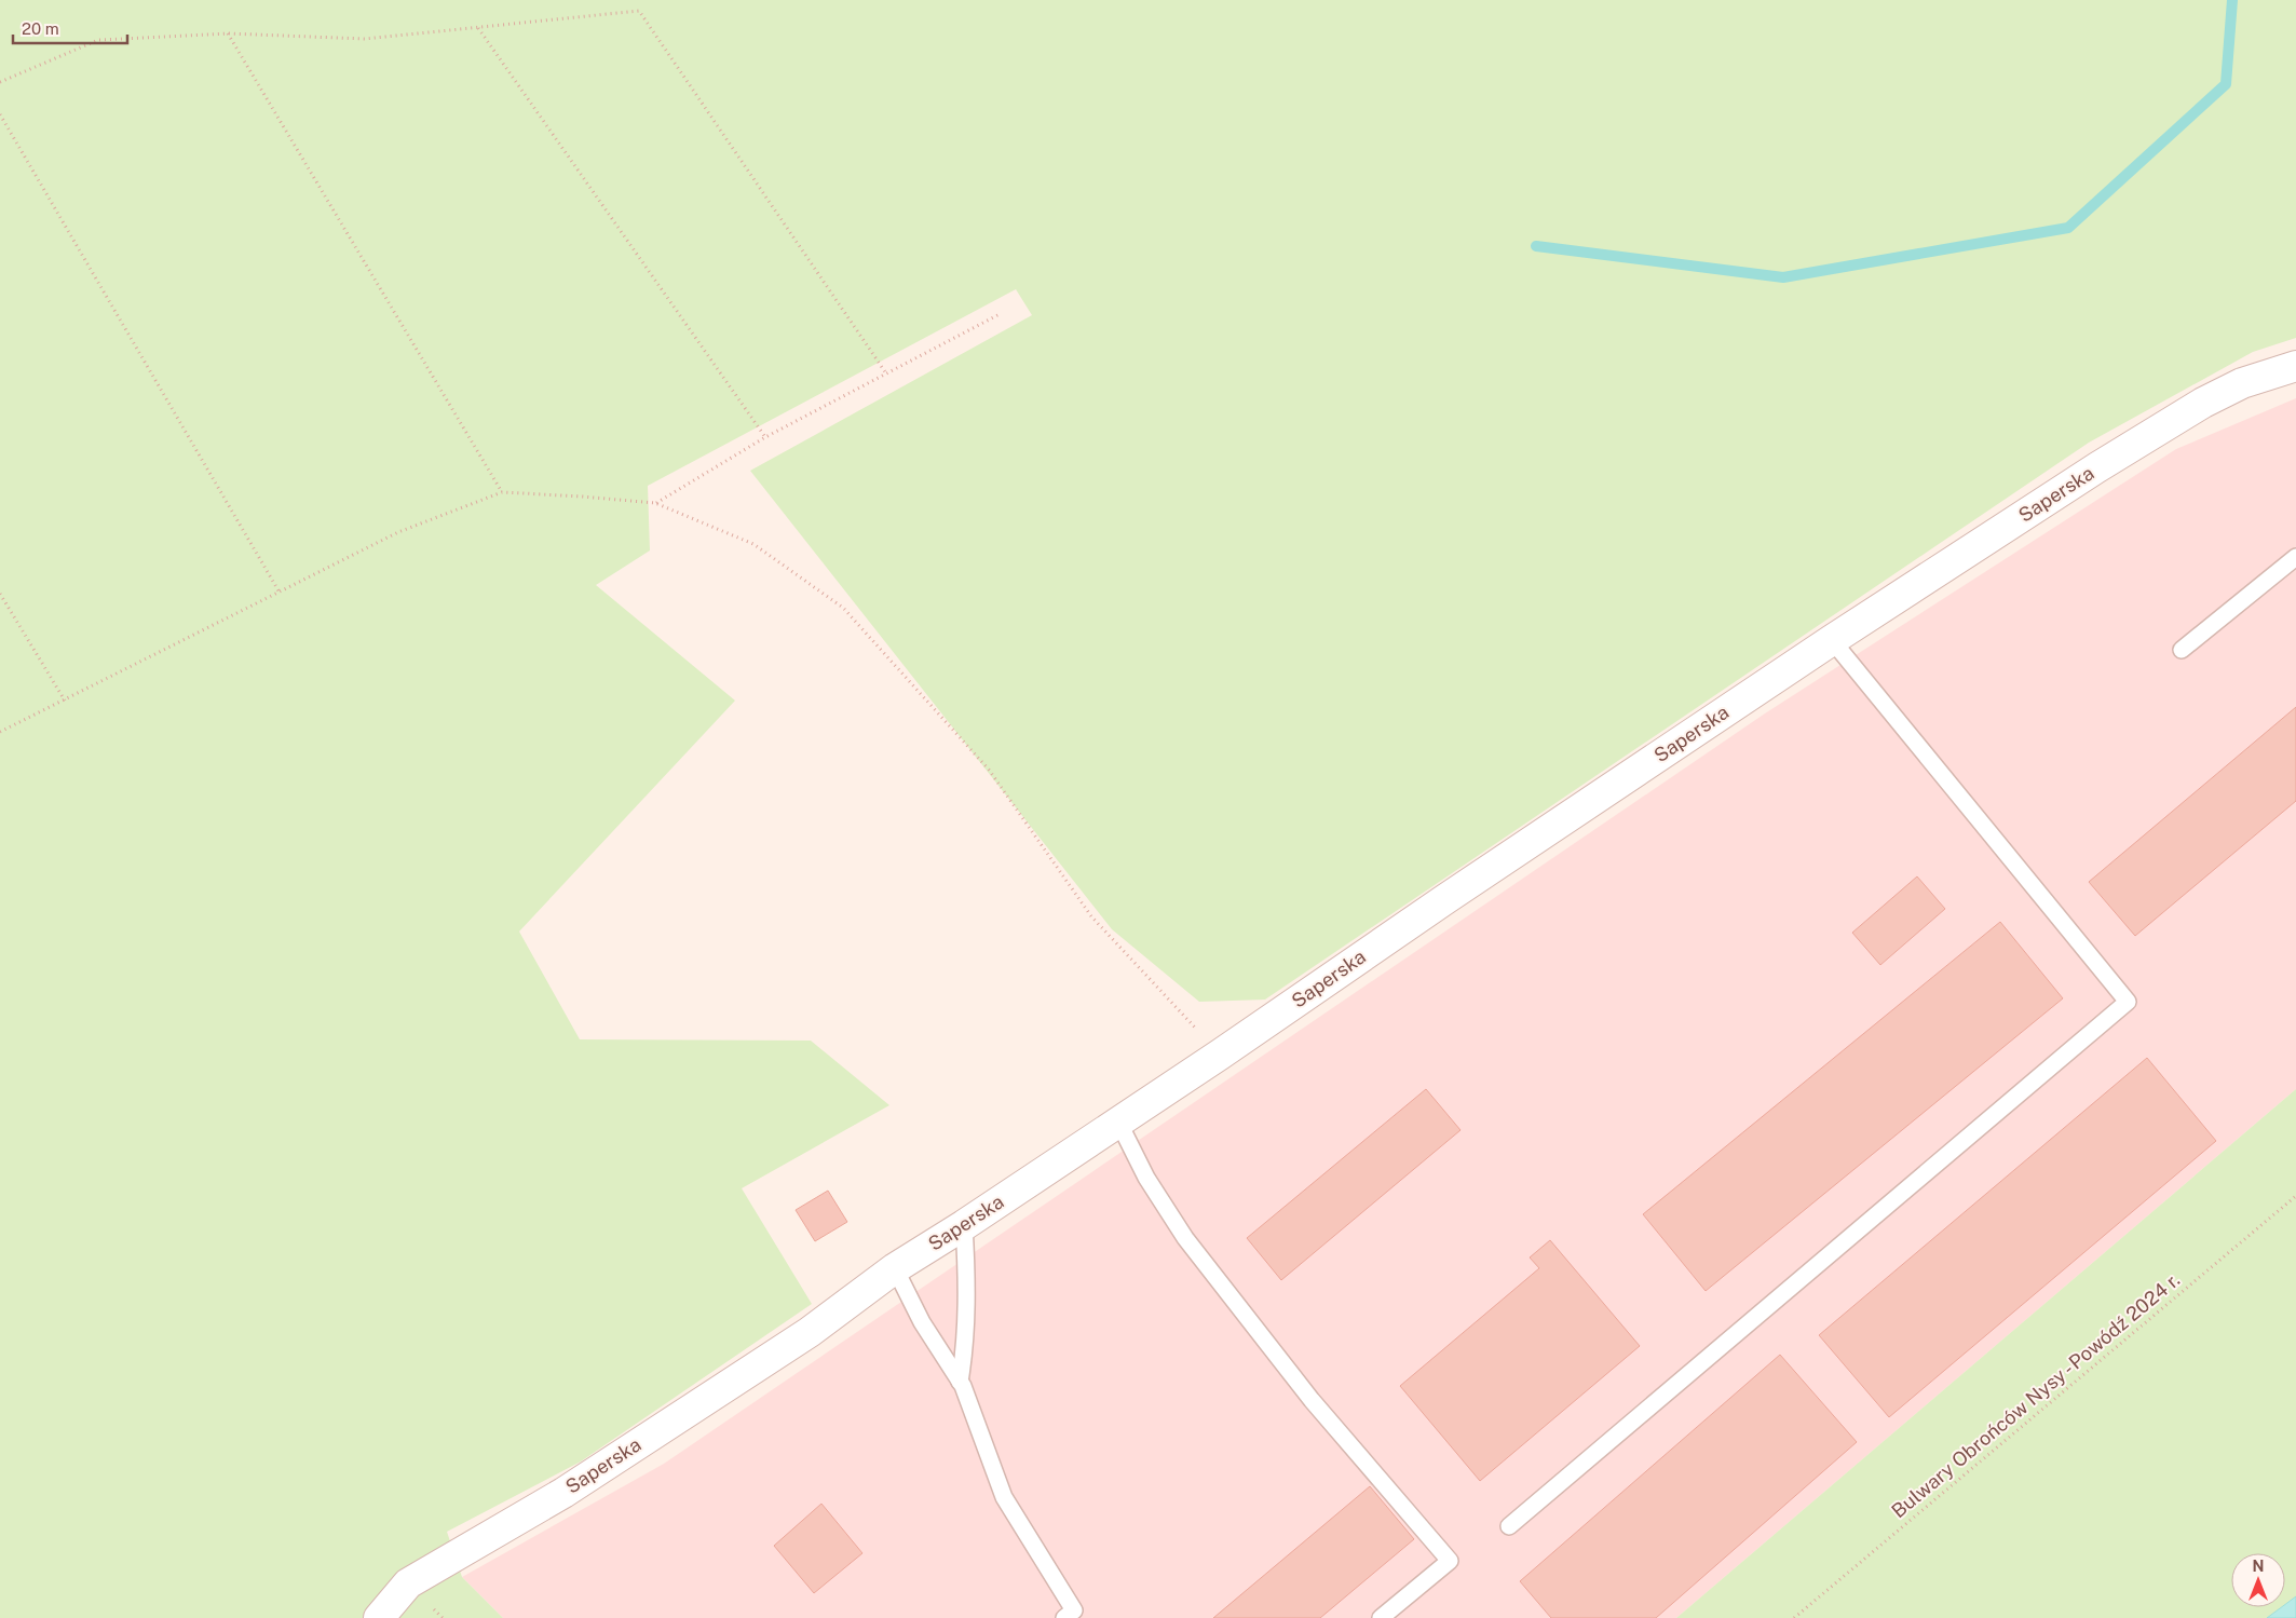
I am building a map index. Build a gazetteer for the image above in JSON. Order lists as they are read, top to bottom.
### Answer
{
  "streets": {
    "street": ["Saperska"],
    "path": ["Bulwary Obrońców Nysy - Powódź 2024 r."]
  },
  "scale_bar": "20 m",
  "north": "top"
}
